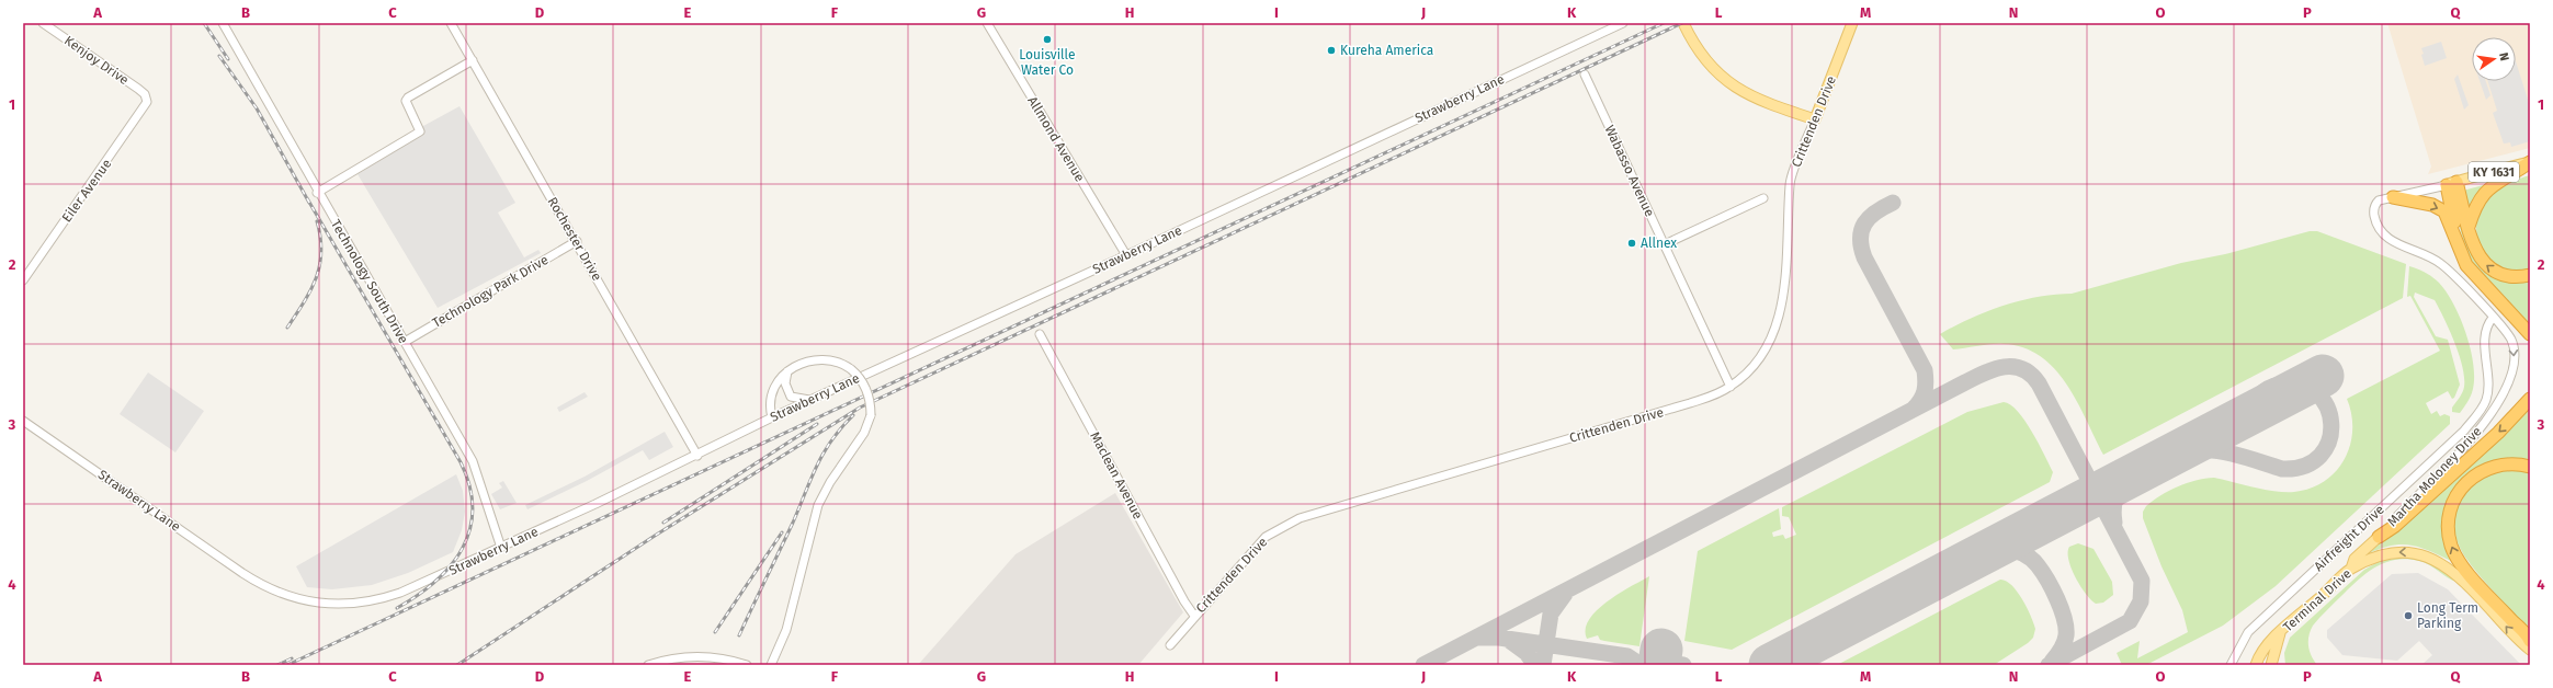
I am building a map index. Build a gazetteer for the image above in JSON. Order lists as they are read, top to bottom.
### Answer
{
  "streets": {
    "main road": ["Crittenden Drive", "KY 1631", "Terminal Drive"],
    "street": [
      "Kenjoy Drive",
      "Strawberry Lane",
      "Allmond Avenue",
      "Wabasso Avenue",
      "Eiler Avenue",
      "Rochester Drive",
      "Technology South Drive",
      "Technology Park Drive",
      "Maclean Avenue",
      "Martha Moloney Drive",
      "Airfreight Drive"
    ]
  },
  "crossings": [
    ["Kenjoy Drive", "Eiler Avenue"],
    ["Strawberry Lane", "Allmond Avenue"],
    ["Strawberry Lane", "Rochester Drive"],
    ["Strawberry Lane", "Technology South Drive"],
    ["Crittenden Drive", "Wabasso Avenue"],
    ["Crittenden Drive", "Maclean Avenue"],
    ["KY 1631", "Martha Moloney Drive"],
    ["Rochester Drive", "Technology Park Drive"],
    ["Technology South Drive", "Technology Park Drive"],
    ["Martha Moloney Drive", "Airfreight Drive"]
  ],
  "one_way": ["Martha Moloney Drive", "Terminal Drive"],
  "places": [
    "Louisville Water Co",
    "Kureha America",
    "Allnex",
    "Long Term Parking"
  ],
  "north": "right",
  "grid": {
    "columns": [
      "A",
      "B",
      "C",
      "D",
      "E",
      "F",
      "G",
      "H",
      "I",
      "J",
      "K",
      "L",
      "M",
      "N",
      "O",
      "P",
      "Q"
    ],
    "rows": [
      "1",
      "2",
      "3",
      "4"
    ]
  }
}
